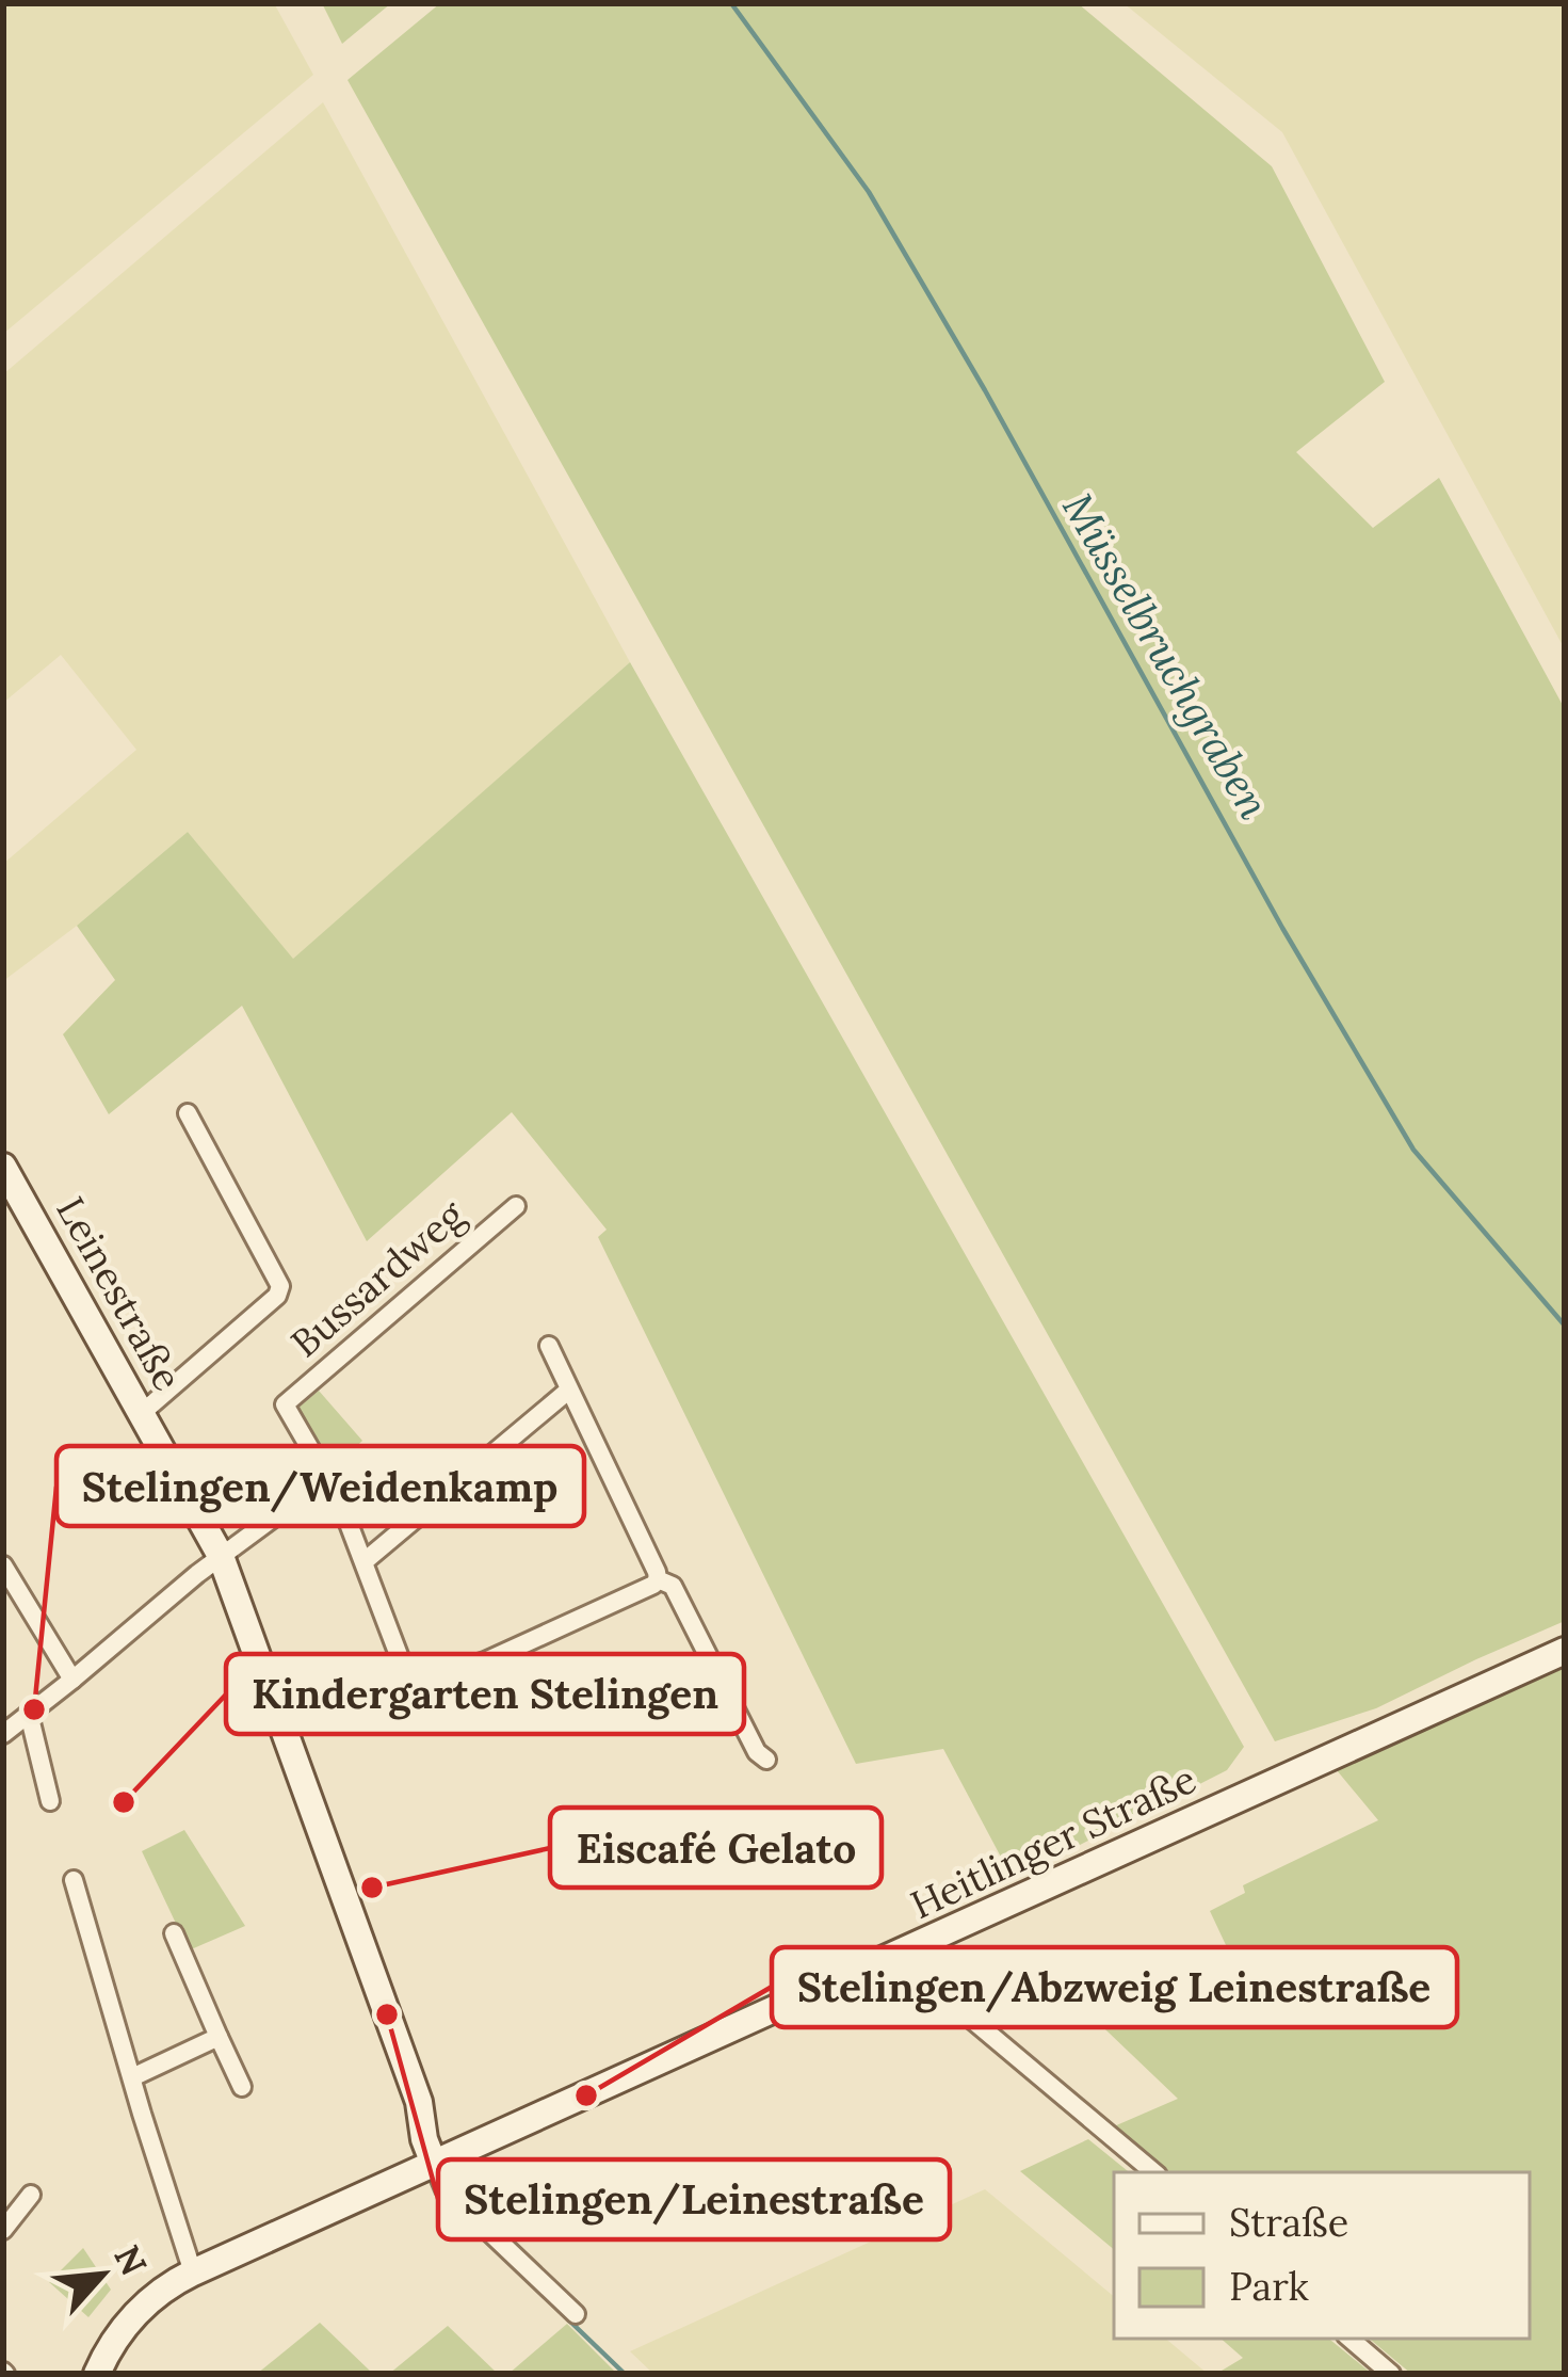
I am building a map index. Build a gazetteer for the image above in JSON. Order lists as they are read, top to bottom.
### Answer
{
  "streets": {
    "street": ["Bussardweg", "Leinestraße", "Heitlinger Straße"]
  },
  "crossings": [
    ["Leinestraße", "Heitlinger Straße"]
  ],
  "water": ["Müsselbruchgraben"],
  "places": [
    "Stelingen/Weidenkamp",
    "Kindergarten Stelingen",
    "Eiscafé Gelato",
    "Stelingen/Leinestraße",
    "Stelingen/Abzweig Leinestraße"
  ],
  "legend": ["Straße", "Park"],
  "north": "top right"
}
